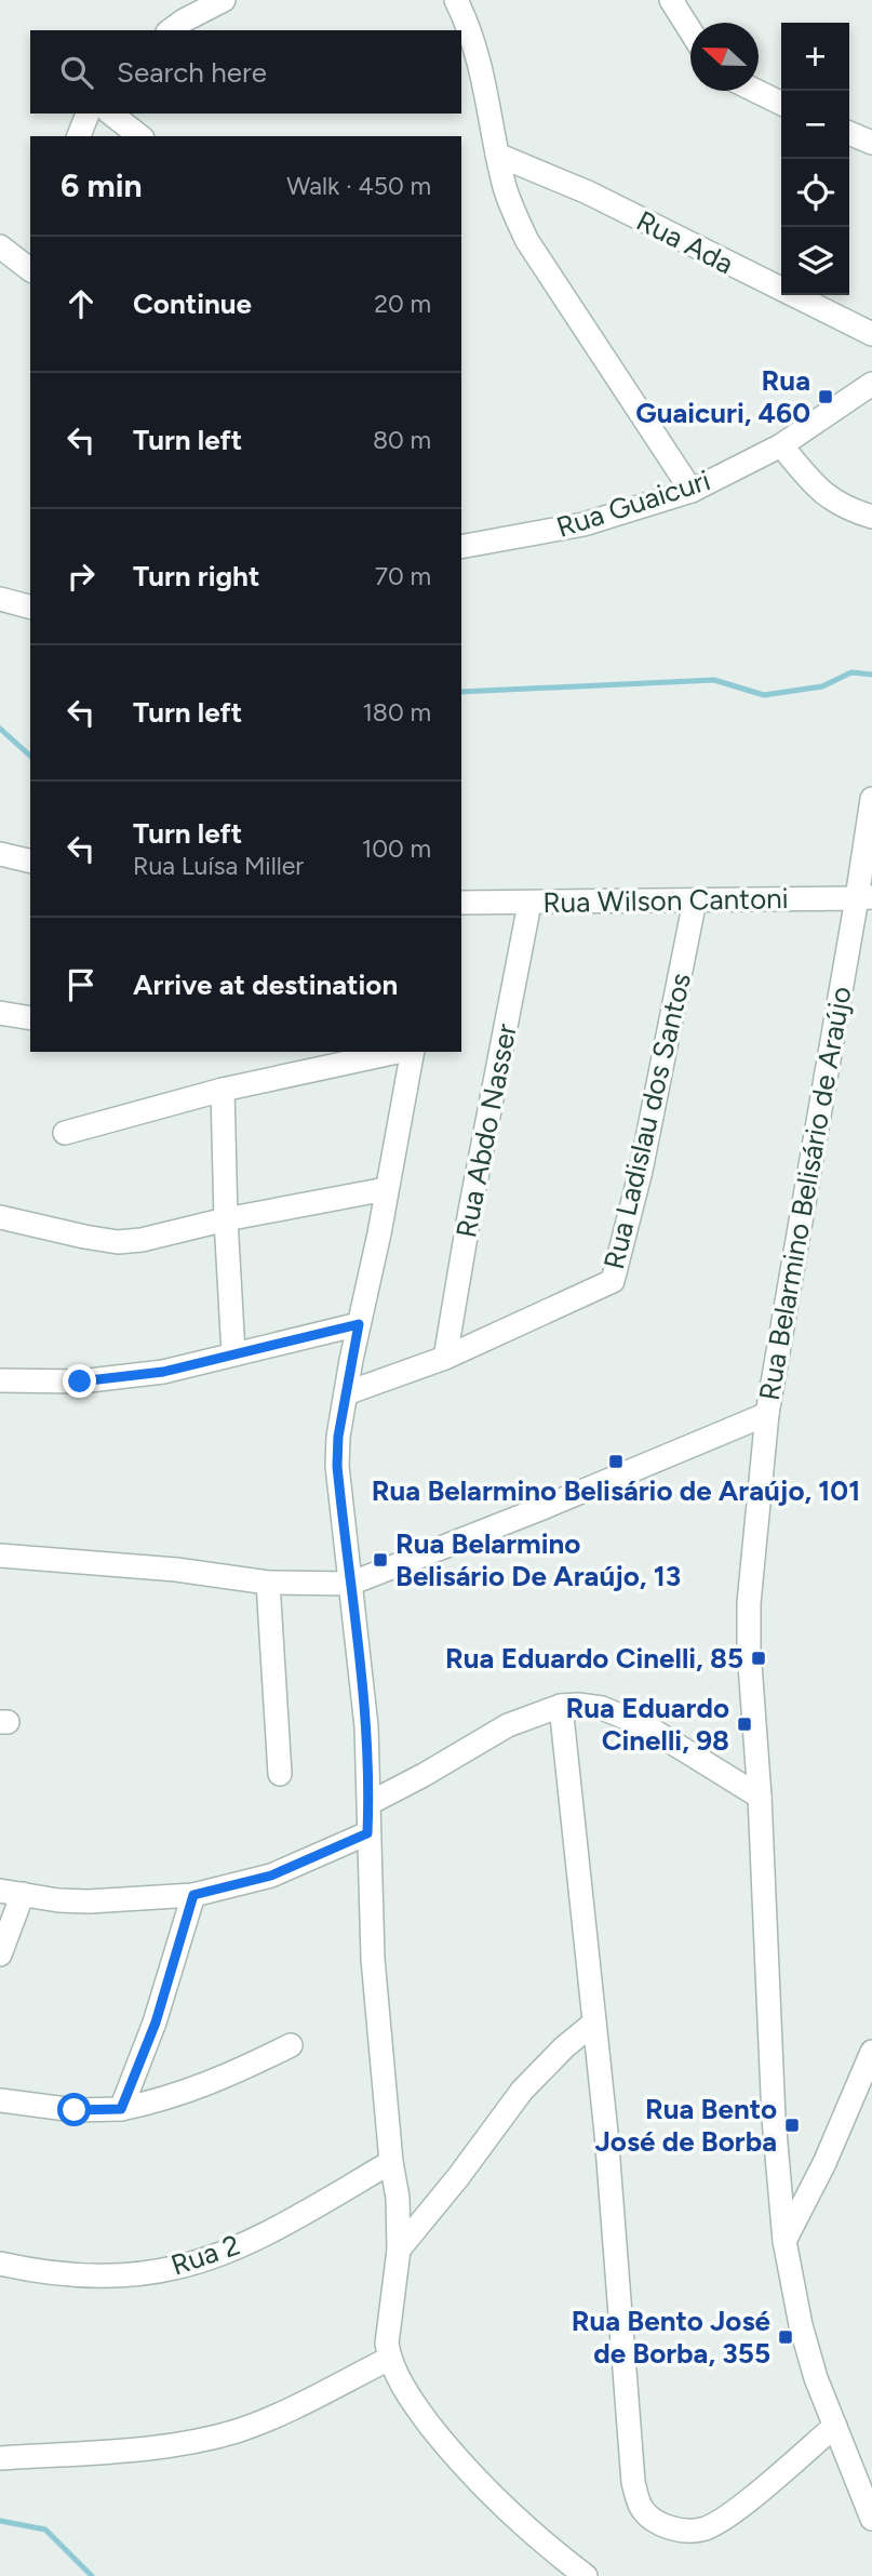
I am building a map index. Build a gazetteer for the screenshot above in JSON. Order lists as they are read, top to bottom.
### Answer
{
  "streets": {
    "street": [
      "Rua Ada",
      "Rua Guaicuri",
      "Rua Wilson Cantoni",
      "Rua Ladislau dos Santos",
      "Rua Abdo Nasser",
      "Rua Belarmino Belisário de Araújo",
      "Rua 2"
    ]
  },
  "crossings": [
    ["Rua Wilson Cantoni", "Rua Ladislau dos Santos"],
    ["Rua Wilson Cantoni", "Rua Abdo Nasser"],
    ["Rua Wilson Cantoni", "Rua Belarmino Belisário de Araújo"],
    ["Rua Ladislau dos Santos", "Rua Abdo Nasser"]
  ],
  "places": {
    "transit": [
      "Rua Guaicuri, 460",
      "Rua Belarmino Belisário de Araújo, 101",
      "Rua Belarmino Belisário De Araújo, 13",
      "Rua Eduardo Cinelli, 85",
      "Rua Eduardo Cinelli, 98",
      "Rua Bento José de Borba",
      "Rua Bento José de Borba, 355"
    ]
  },
  "north": "left",
  "page": {
    "map_buttons": ["+", "−"],
    "search": "Search here",
    "heading": ["6 min", "Walk · 450 m"],
    "list": [
      ["Continue", "20 m"],
      ["Turn left", "80 m"],
      ["Turn right", "70 m"],
      ["Turn left", "180 m"],
      ["Turn left", "Rua Luísa Miller", "100 m"],
      "Arrive at destination"
    ]
  }
}
